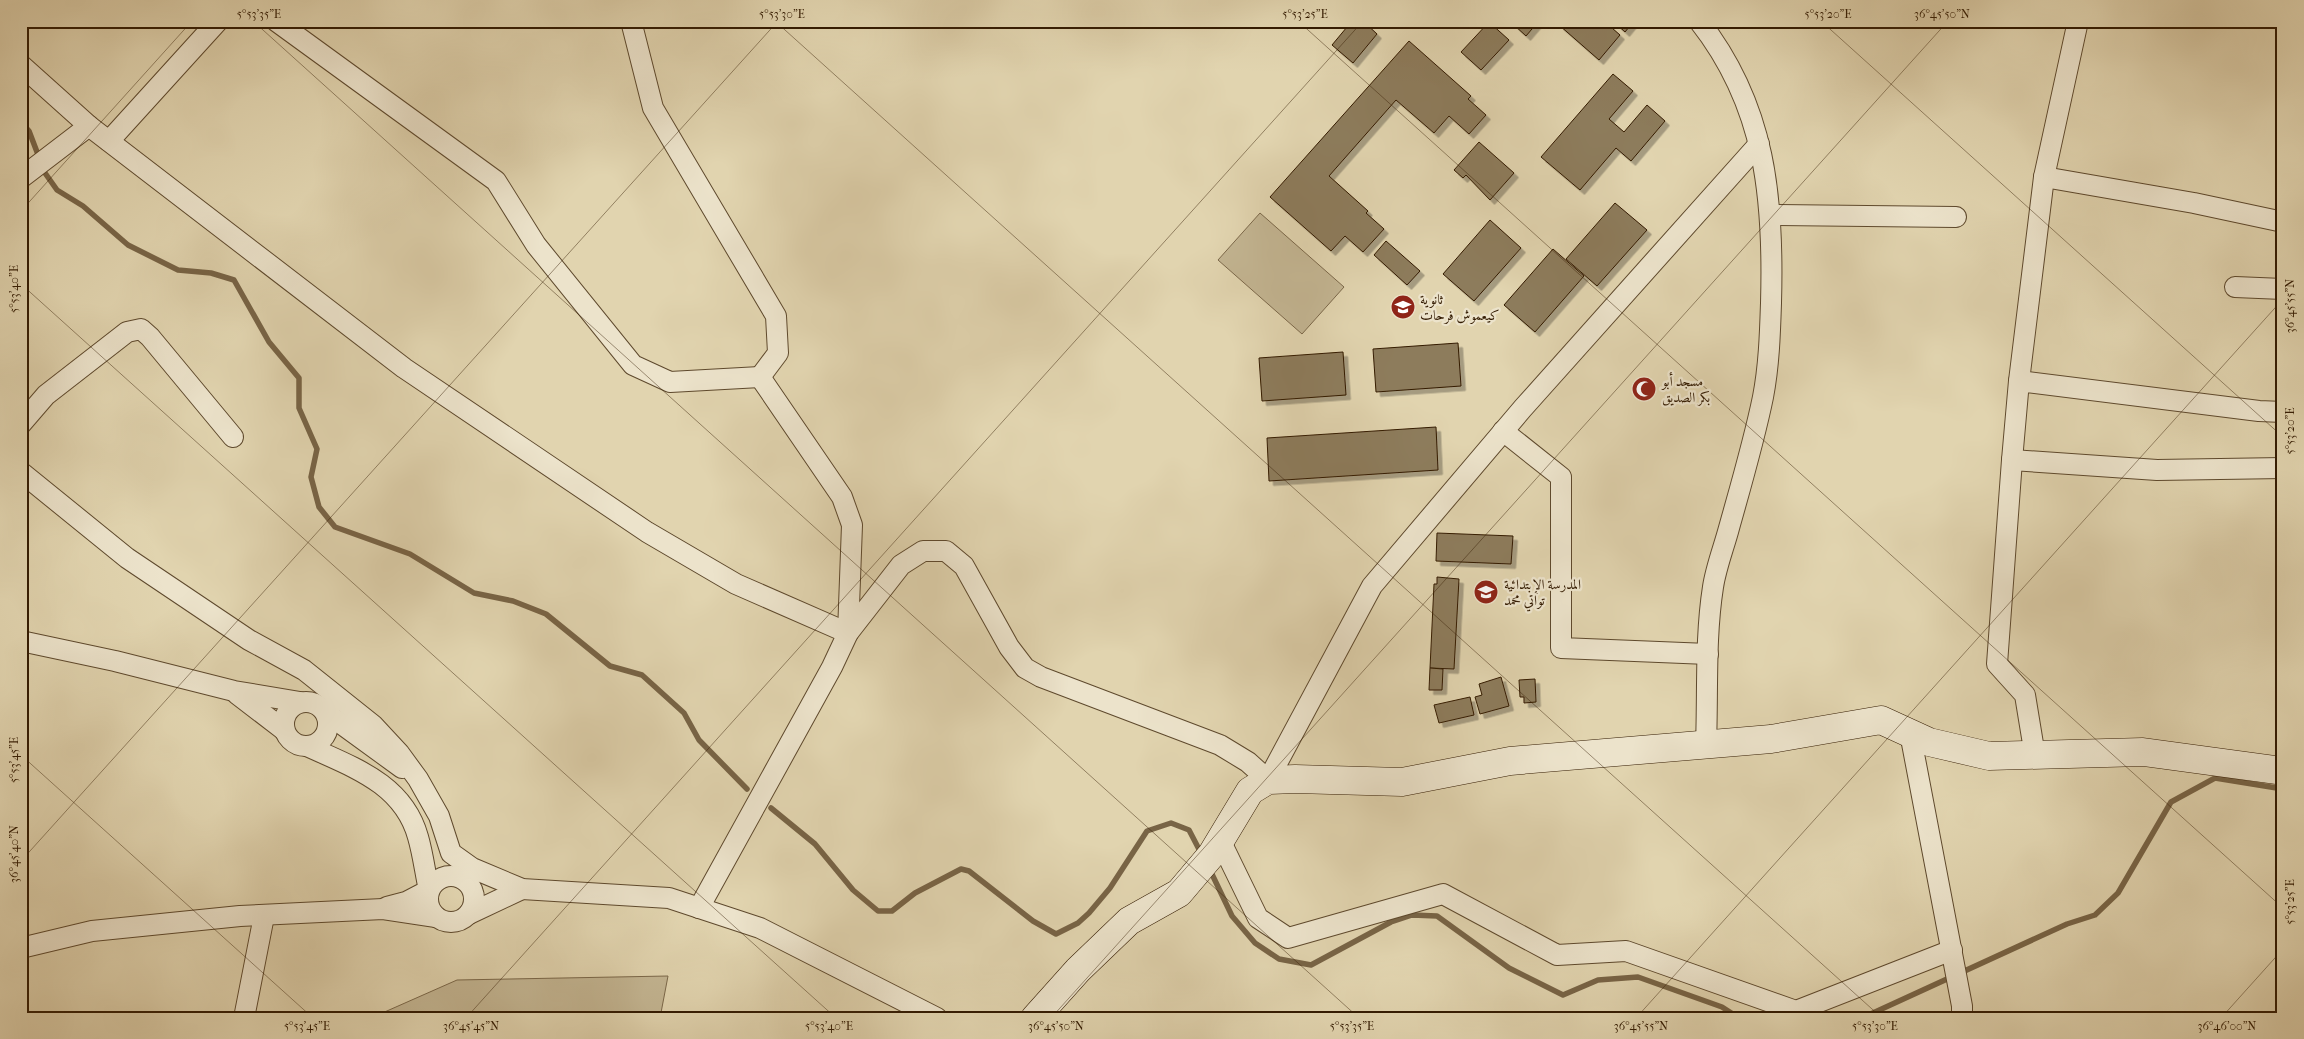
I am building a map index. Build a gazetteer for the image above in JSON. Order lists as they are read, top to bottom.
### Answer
{
  "places": {
    "school or university": ["ثانوية كيعموش فرحات", "المدرسة الإبتدائية تواتي محمد"],
    "mosque": ["مسجد أبو بكر الصديق"]
  },
  "coordinates": [
    "5°53'35\"E",
    "5°53'30\"E",
    "5°53'25\"E",
    "5°53'20\"E",
    "36°45'50\"N",
    "5°53'40\"E",
    "36°45'55\"N",
    "5°53'45\"E",
    "36°45'40\"N",
    "36°45'45\"N",
    "36°46'00\"N"
  ]
}
